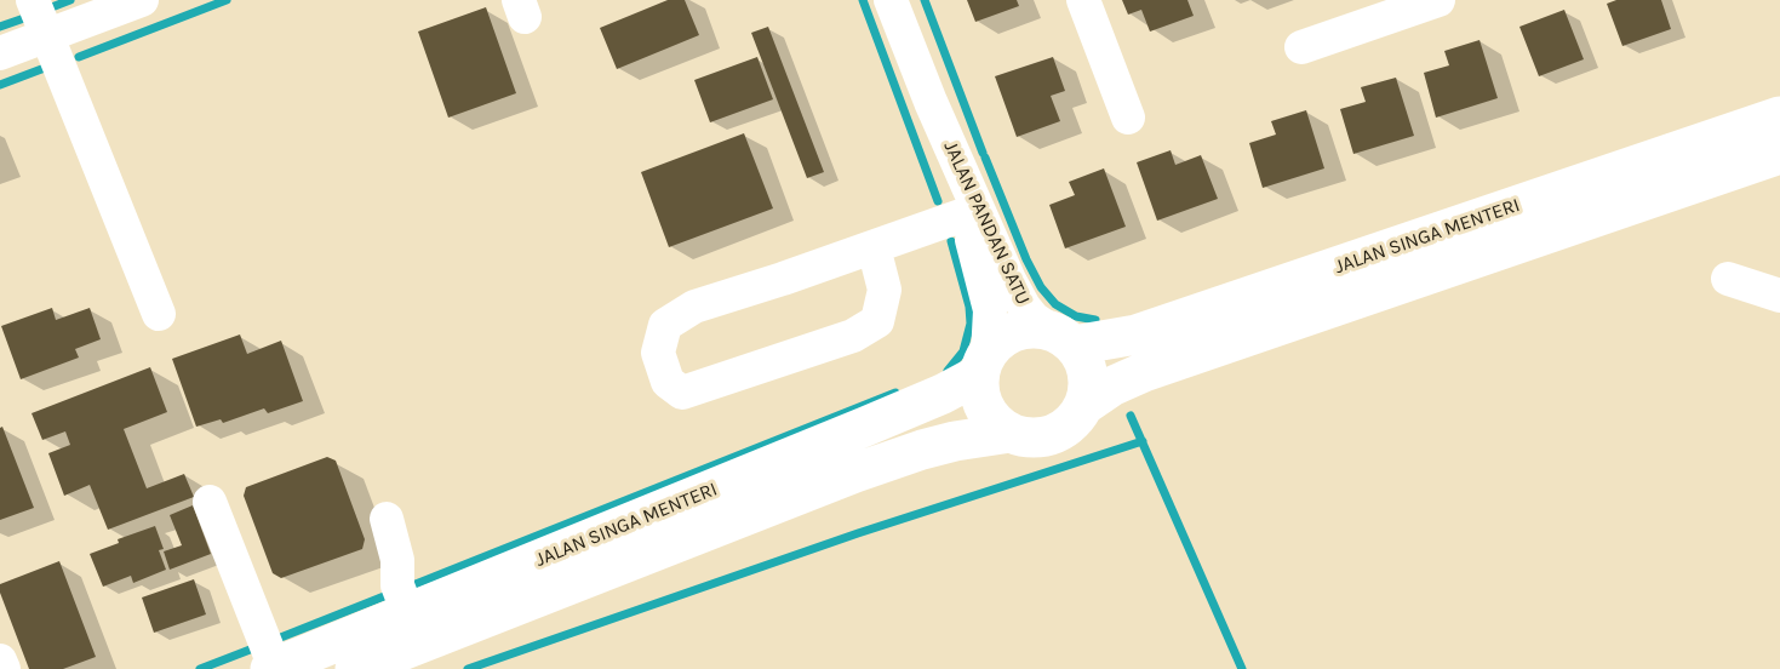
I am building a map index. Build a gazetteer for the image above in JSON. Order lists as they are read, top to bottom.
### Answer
{
  "streets": {
    "main road": ["JALAN SINGA MENTERI"],
    "street": ["JALAN PANDAN SATU"]
  },
  "crossings": [
    ["JALAN PANDAN SATU", "JALAN SINGA MENTERI"]
  ]
}
